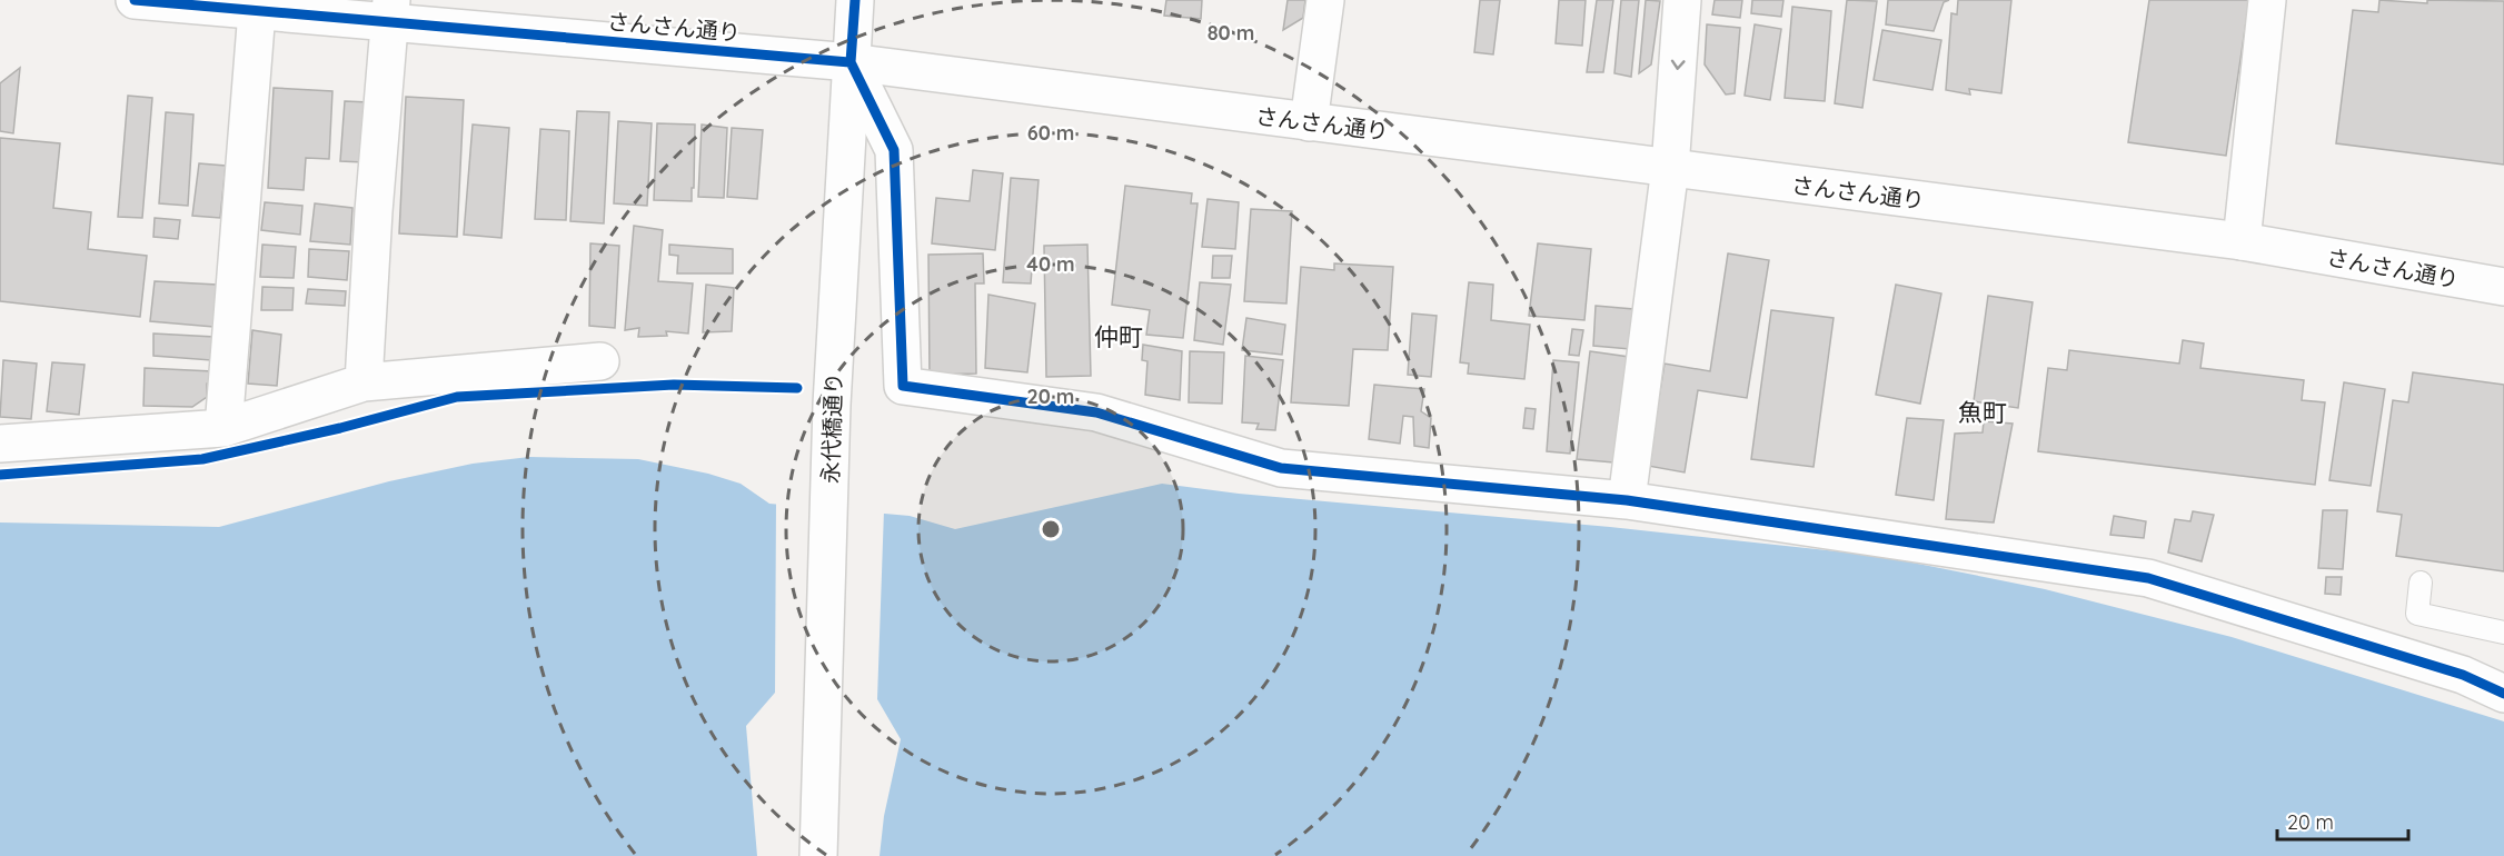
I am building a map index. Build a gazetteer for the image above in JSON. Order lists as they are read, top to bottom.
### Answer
{
  "streets": {
    "street": ["さんさん通り", "永代橋通り"]
  },
  "crossings": [
    ["さんさん通り", "永代橋通り"]
  ],
  "districts": ["仲町", "魚町"],
  "scale_bar": "20 m",
  "rings": [
    "80 m",
    "60 m",
    "40 m",
    "20 m"
  ]
}
